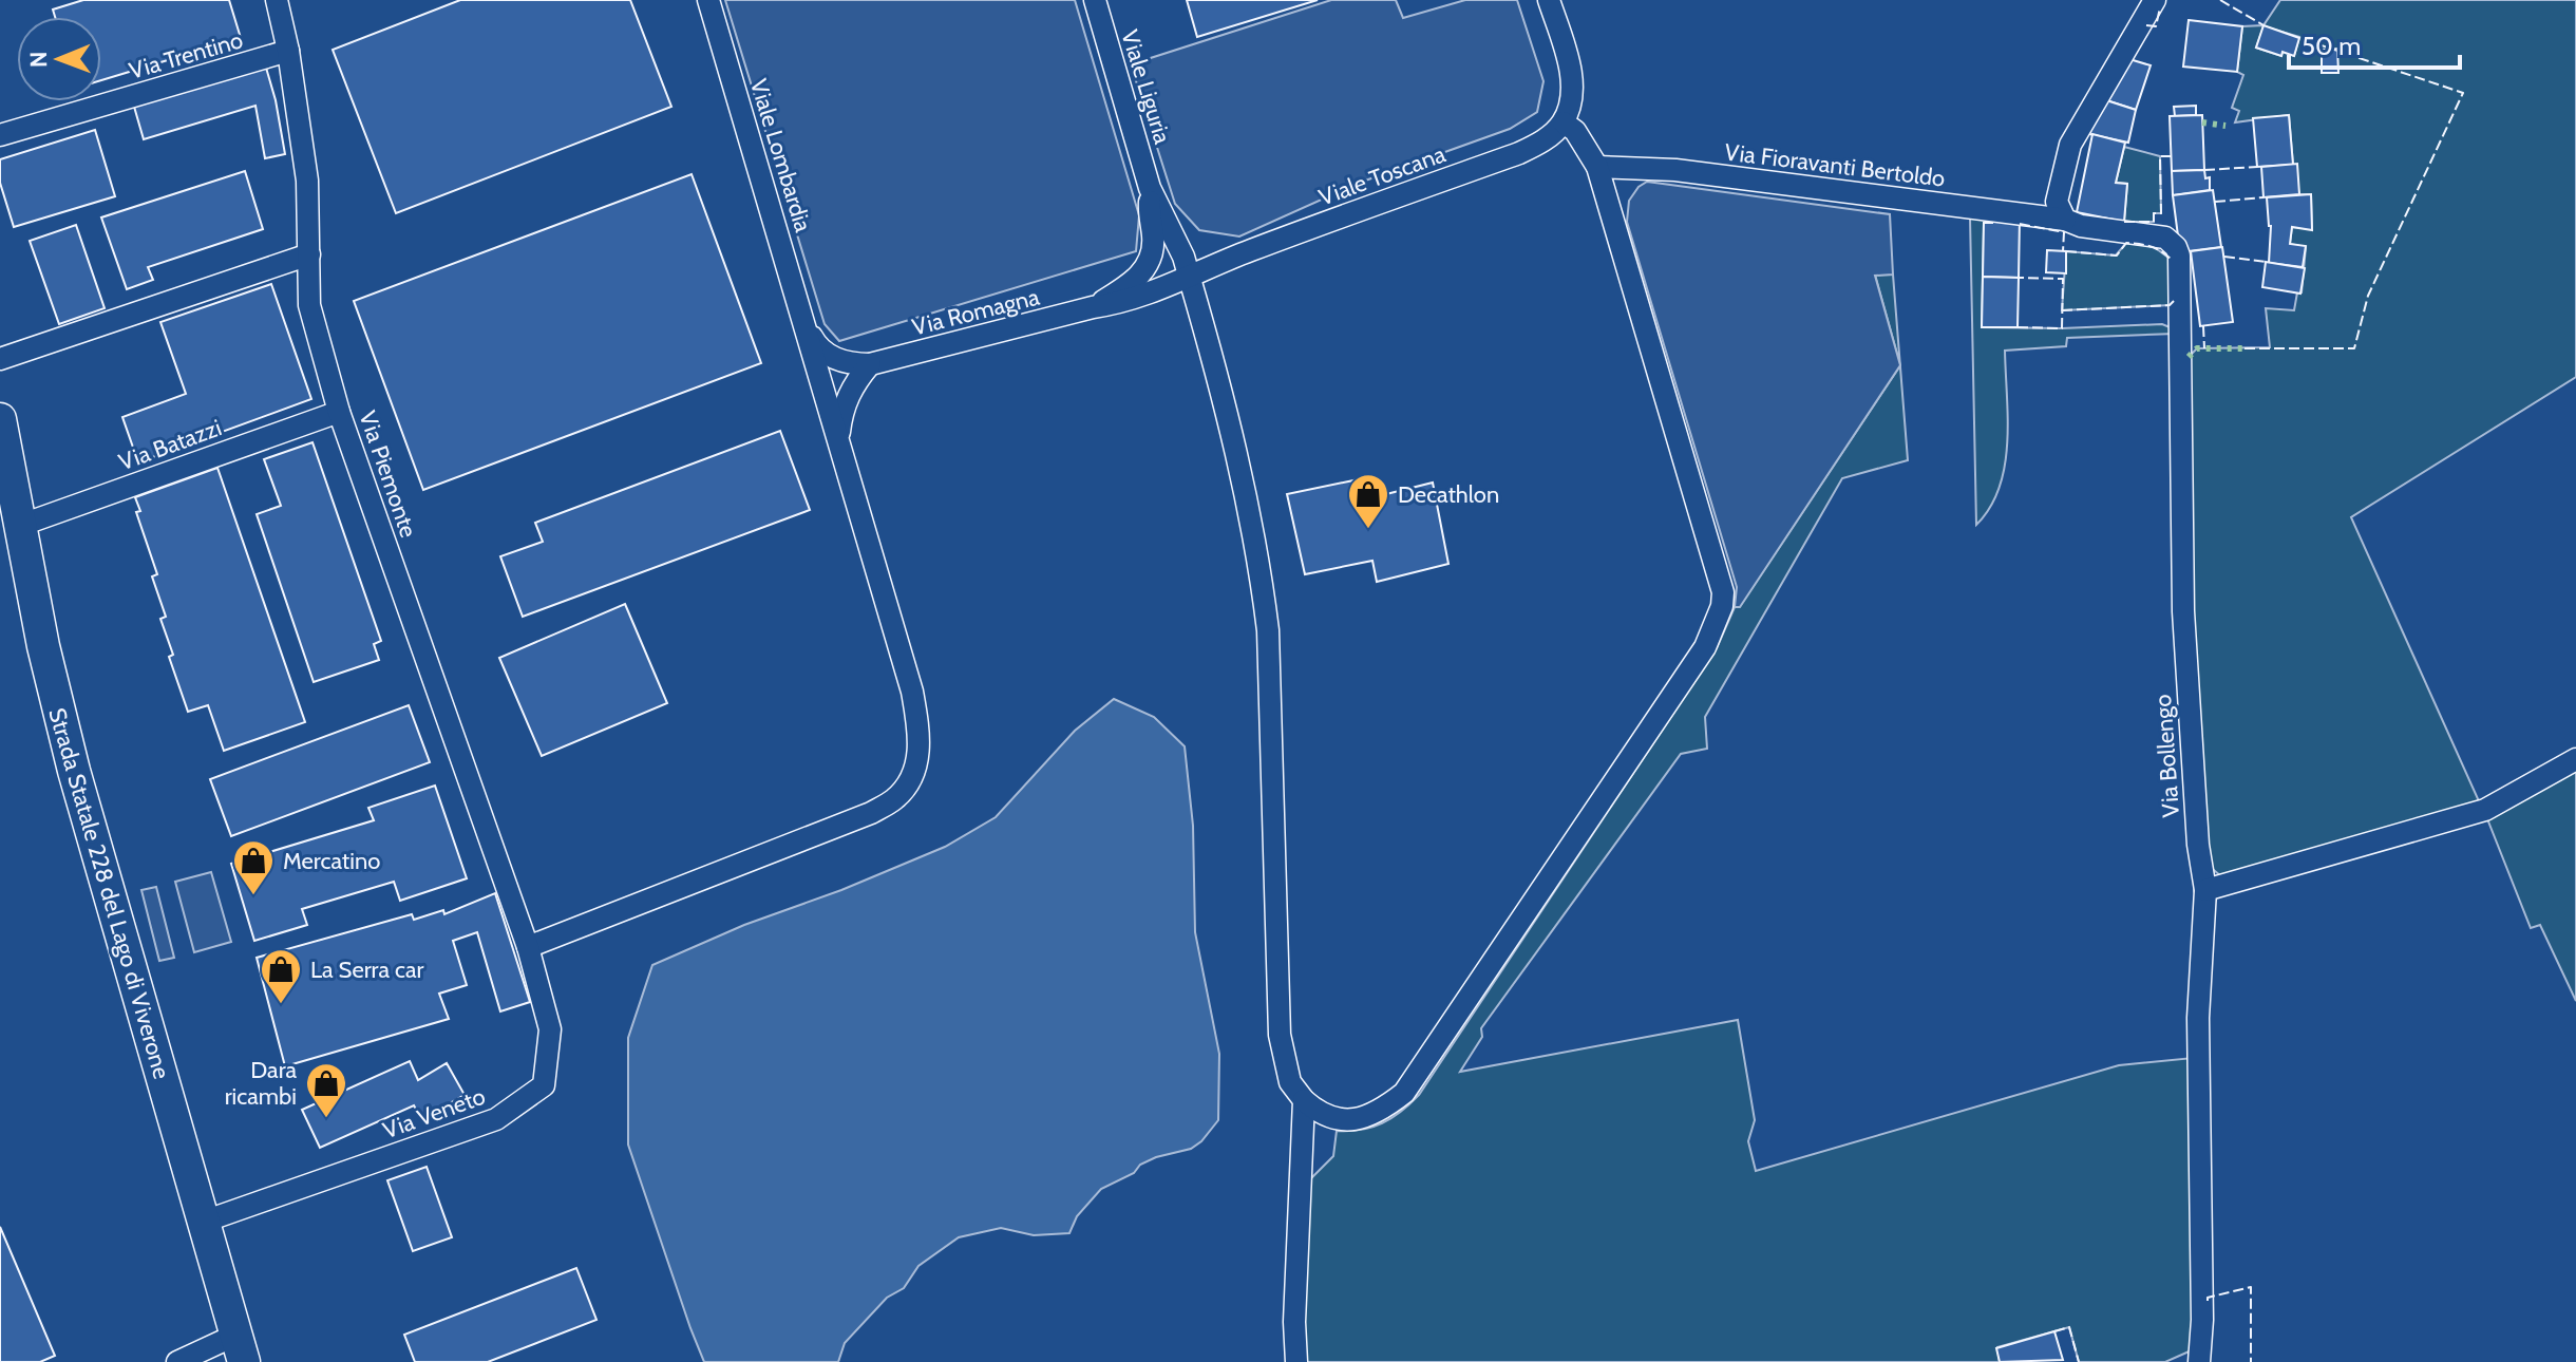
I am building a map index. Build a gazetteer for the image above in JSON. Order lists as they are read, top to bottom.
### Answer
{
  "streets": {
    "main road": ["Strada Statale 228 del Lago di Viverone"],
    "street": [
      "Via Trentino",
      "Viale Liguria",
      "Viale Lombardia",
      "Via Fioravanti Bertoldo",
      "Viale Toscana",
      "Via Romagna",
      "Via Batazzi",
      "Via Piemonte",
      "Via Bollengo",
      "Via Veneto"
    ]
  },
  "crossings": [
    ["Via Trentino", "Via Piemonte"],
    ["Viale Lombardia", "Via Piemonte"],
    ["Viale Lombardia", "Via Veneto"],
    ["Via Fioravanti Bertoldo", "Via Bollengo"],
    ["Viale Toscana", "Via Romagna"],
    ["Via Batazzi", "Via Piemonte"],
    ["Via Batazzi", "Strada Statale 228 del Lago di Viverone"],
    ["Via Piemonte", "Via Veneto"],
    ["Strada Statale 228 del Lago di Viverone", "Via Veneto"]
  ],
  "places": {
    "shop": [
      "Decathlon",
      "Mercatino",
      "La Serra car",
      "Dara ricambi"
    ]
  },
  "scale_bar": "50 m",
  "north": "left"
}
